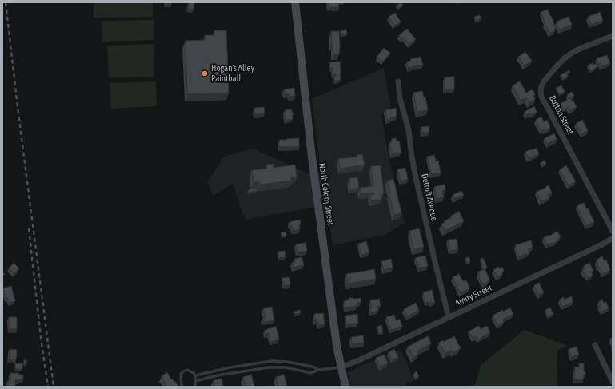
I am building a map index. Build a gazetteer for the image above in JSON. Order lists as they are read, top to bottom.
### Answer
{
  "streets": {
    "main road": ["North Colony Street"],
    "street": ["Button Street", "Detroit Avenue", "Amity Street"]
  },
  "crossings": [
    ["North Colony Street", "Amity Street"],
    ["Detroit Avenue", "Amity Street"]
  ],
  "places": ["Hogan's Alley Paintball"]
}
